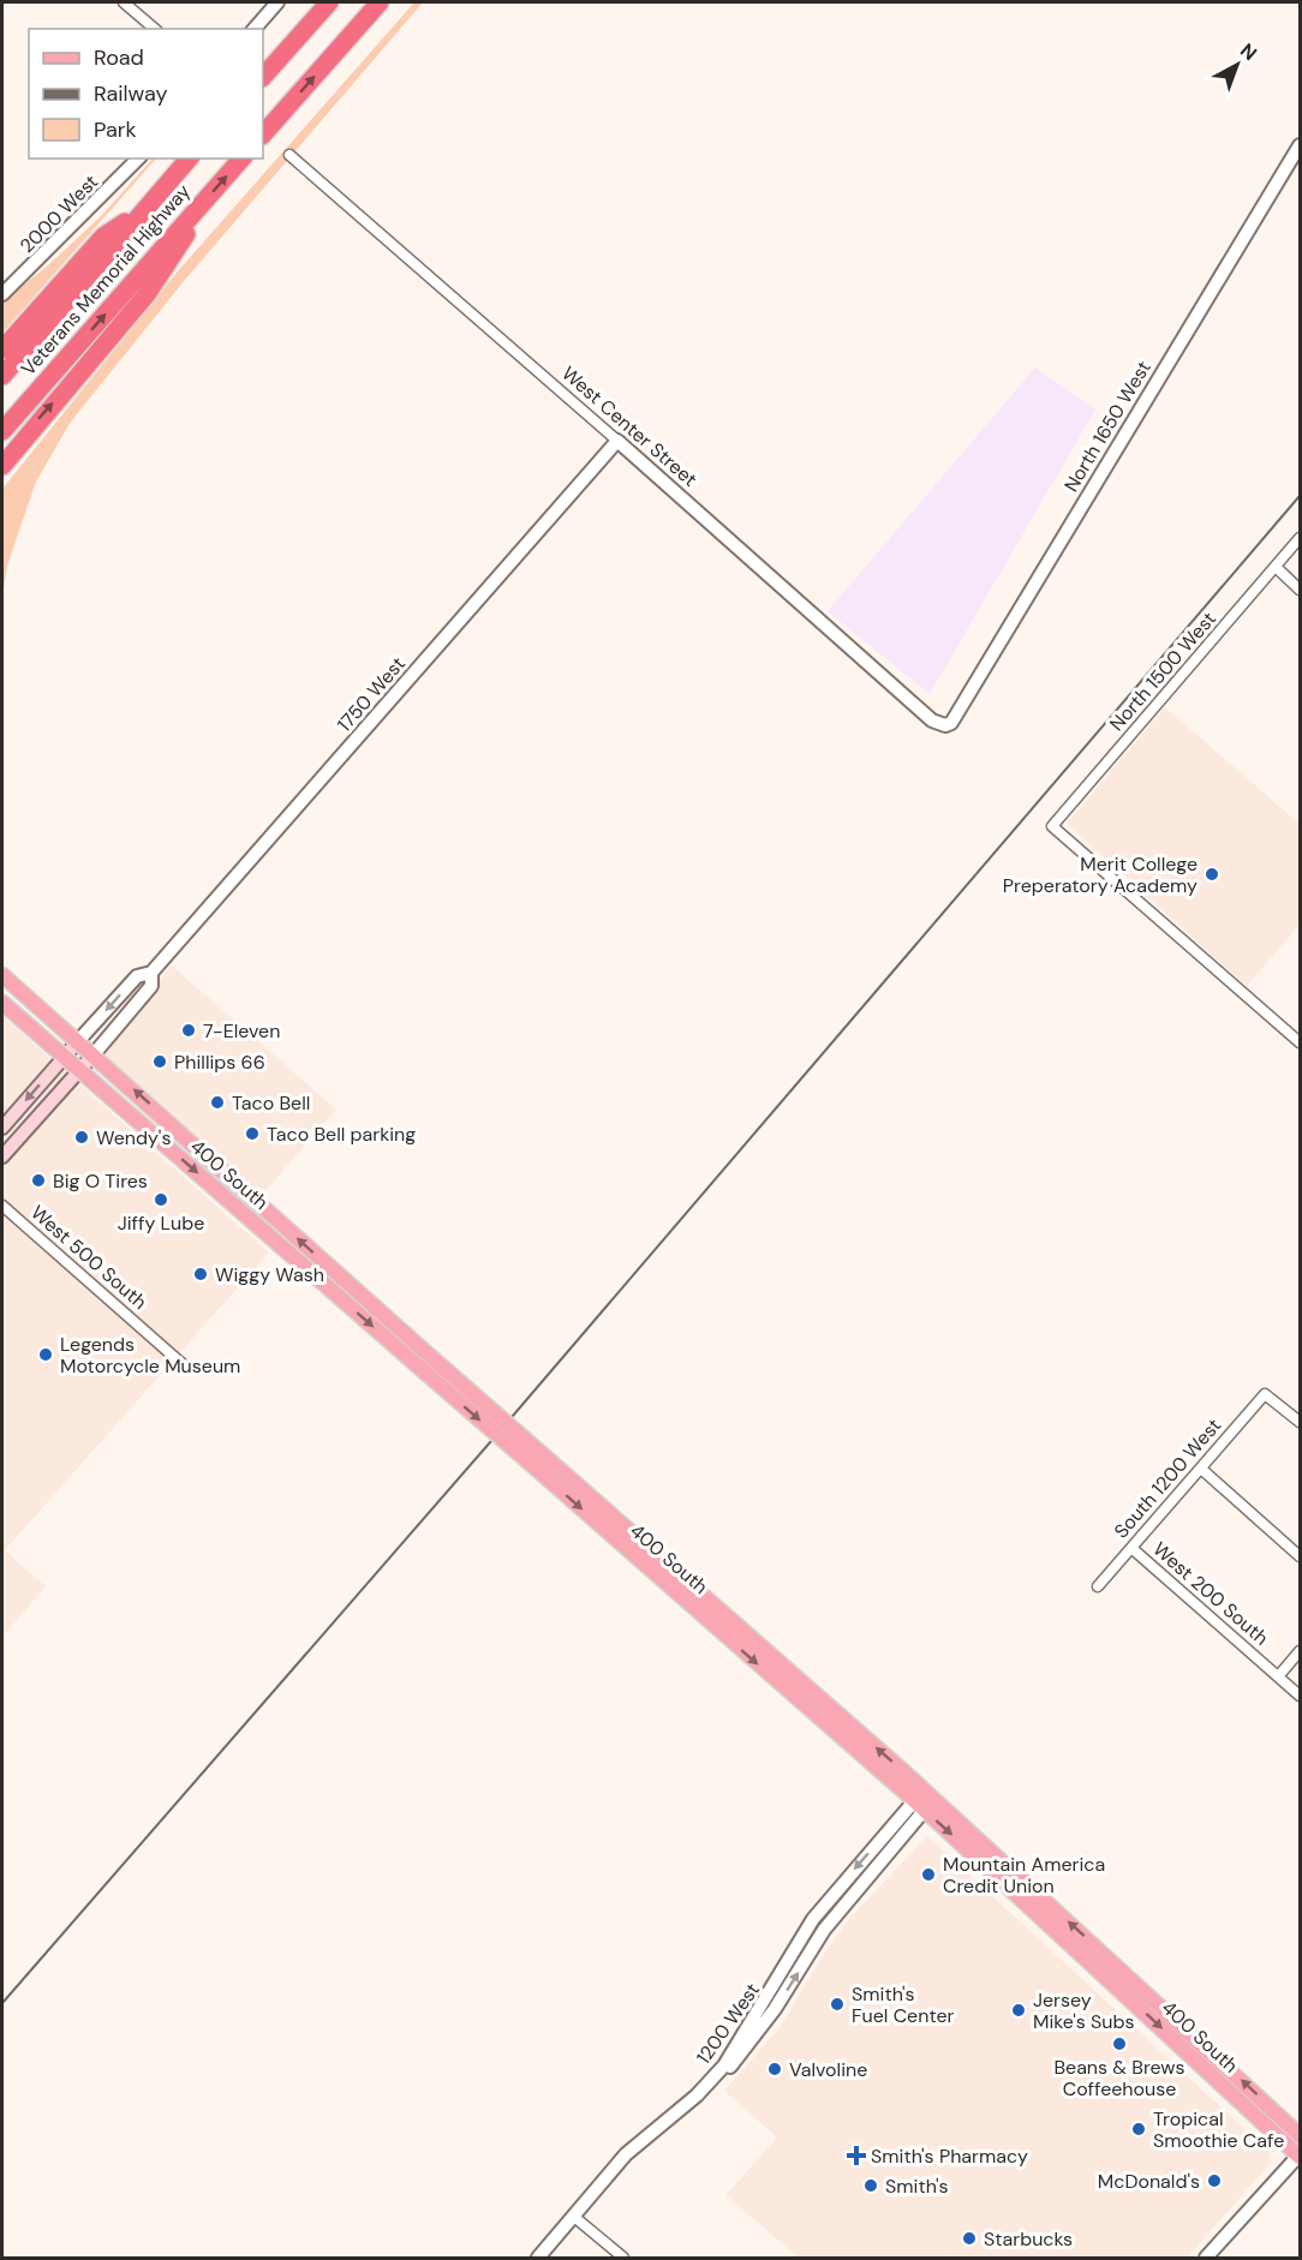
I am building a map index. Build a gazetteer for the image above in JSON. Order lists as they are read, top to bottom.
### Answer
{
  "streets": {
    "highway": ["Veterans Memorial Highway"],
    "main road": ["1750 West", "400 South"],
    "street": [
      "2000 West",
      "West Center Street",
      "North 1650 West",
      "North 1500 West",
      "West 500 South",
      "South 1200 West",
      "West 200 South",
      "1200 West"
    ]
  },
  "crossings": [
    ["West Center Street", "North 1650 West"],
    ["West Center Street", "1750 West"],
    ["1750 West", "400 South"],
    ["400 South", "1200 West"],
    ["South 1200 West", "West 200 South"]
  ],
  "places": {
    "other": [
      "Merit College Preperatory Academy",
      "7-Eleven",
      "Phillips 66",
      "Taco Bell",
      "Taco Bell parking",
      "Wendy's",
      "Big O Tires",
      "Jiffy Lube",
      "Wiggy Wash",
      "Legends Motorcycle Museum",
      "Mountain America Credit Union",
      "Smith's Fuel Center",
      "Jersey Mike's Subs",
      "Beans & Brews Coffeehouse",
      "Valvoline",
      "Tropical Smoothie Cafe",
      "McDonald's",
      "Smith's",
      "Starbucks"
    ],
    "health": ["Smith's Pharmacy"]
  },
  "legend": ["Road", "Railway", "Park"],
  "north": "top right"
}
